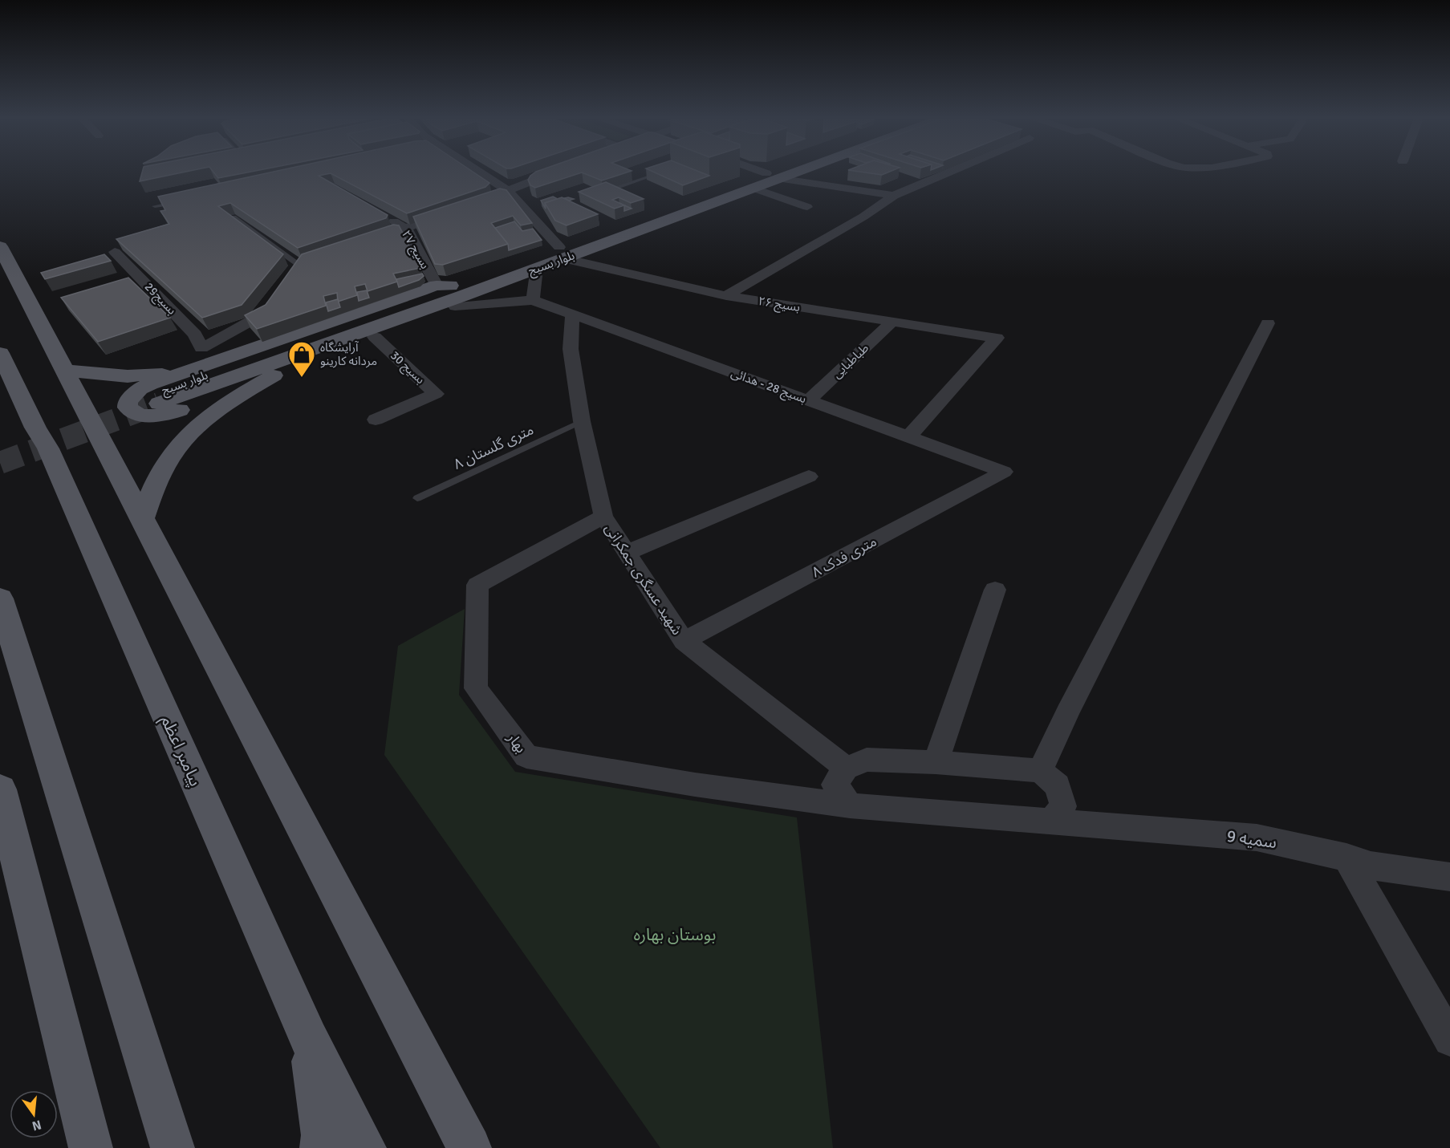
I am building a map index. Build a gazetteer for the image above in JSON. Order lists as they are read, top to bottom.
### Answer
{
  "streets": {
    "main road": ["بلوار بسیج", "پیامبر اعظم"],
    "street": [
      "بسیج ۲۷",
      "بسیج29",
      "بسیج ۲۶",
      "طباطبایی",
      "بسیج 30",
      "بسیج 28 - هدائی",
      "۸ متری فدک",
      "شهید عسگری جمکرانی",
      "بهار",
      "سمیه 9"
    ],
    "lane": ["۸ متری گلستان"]
  },
  "crossings": [
    ["بسیج ۲۷", "بلوار بسیج"],
    ["بلوار بسیج", "بسیج ۲۶"],
    ["بسیج ۲۶", "طباطبایی"],
    ["بسیج ۲۶", "بسیج 28 - هدائی"],
    ["طباطبایی", "بسیج 28 - هدائی"],
    ["بسیج 28 - هدائی", "۸ متری فدک"],
    ["بسیج 28 - هدائی", "شهید عسگری جمکرانی"],
    ["۸ متری گلستان", "شهید عسگری جمکرانی"],
    ["۸ متری فدک", "شهید عسگری جمکرانی"],
    ["شهید عسگری جمکرانی", "بهار"],
    ["بهار", "سمیه 9"]
  ],
  "parks": ["بوستان بهاره"],
  "places": {
    "shop": ["آرایشگاه مردانه کارینو"]
  },
  "north": "bottom"
}
